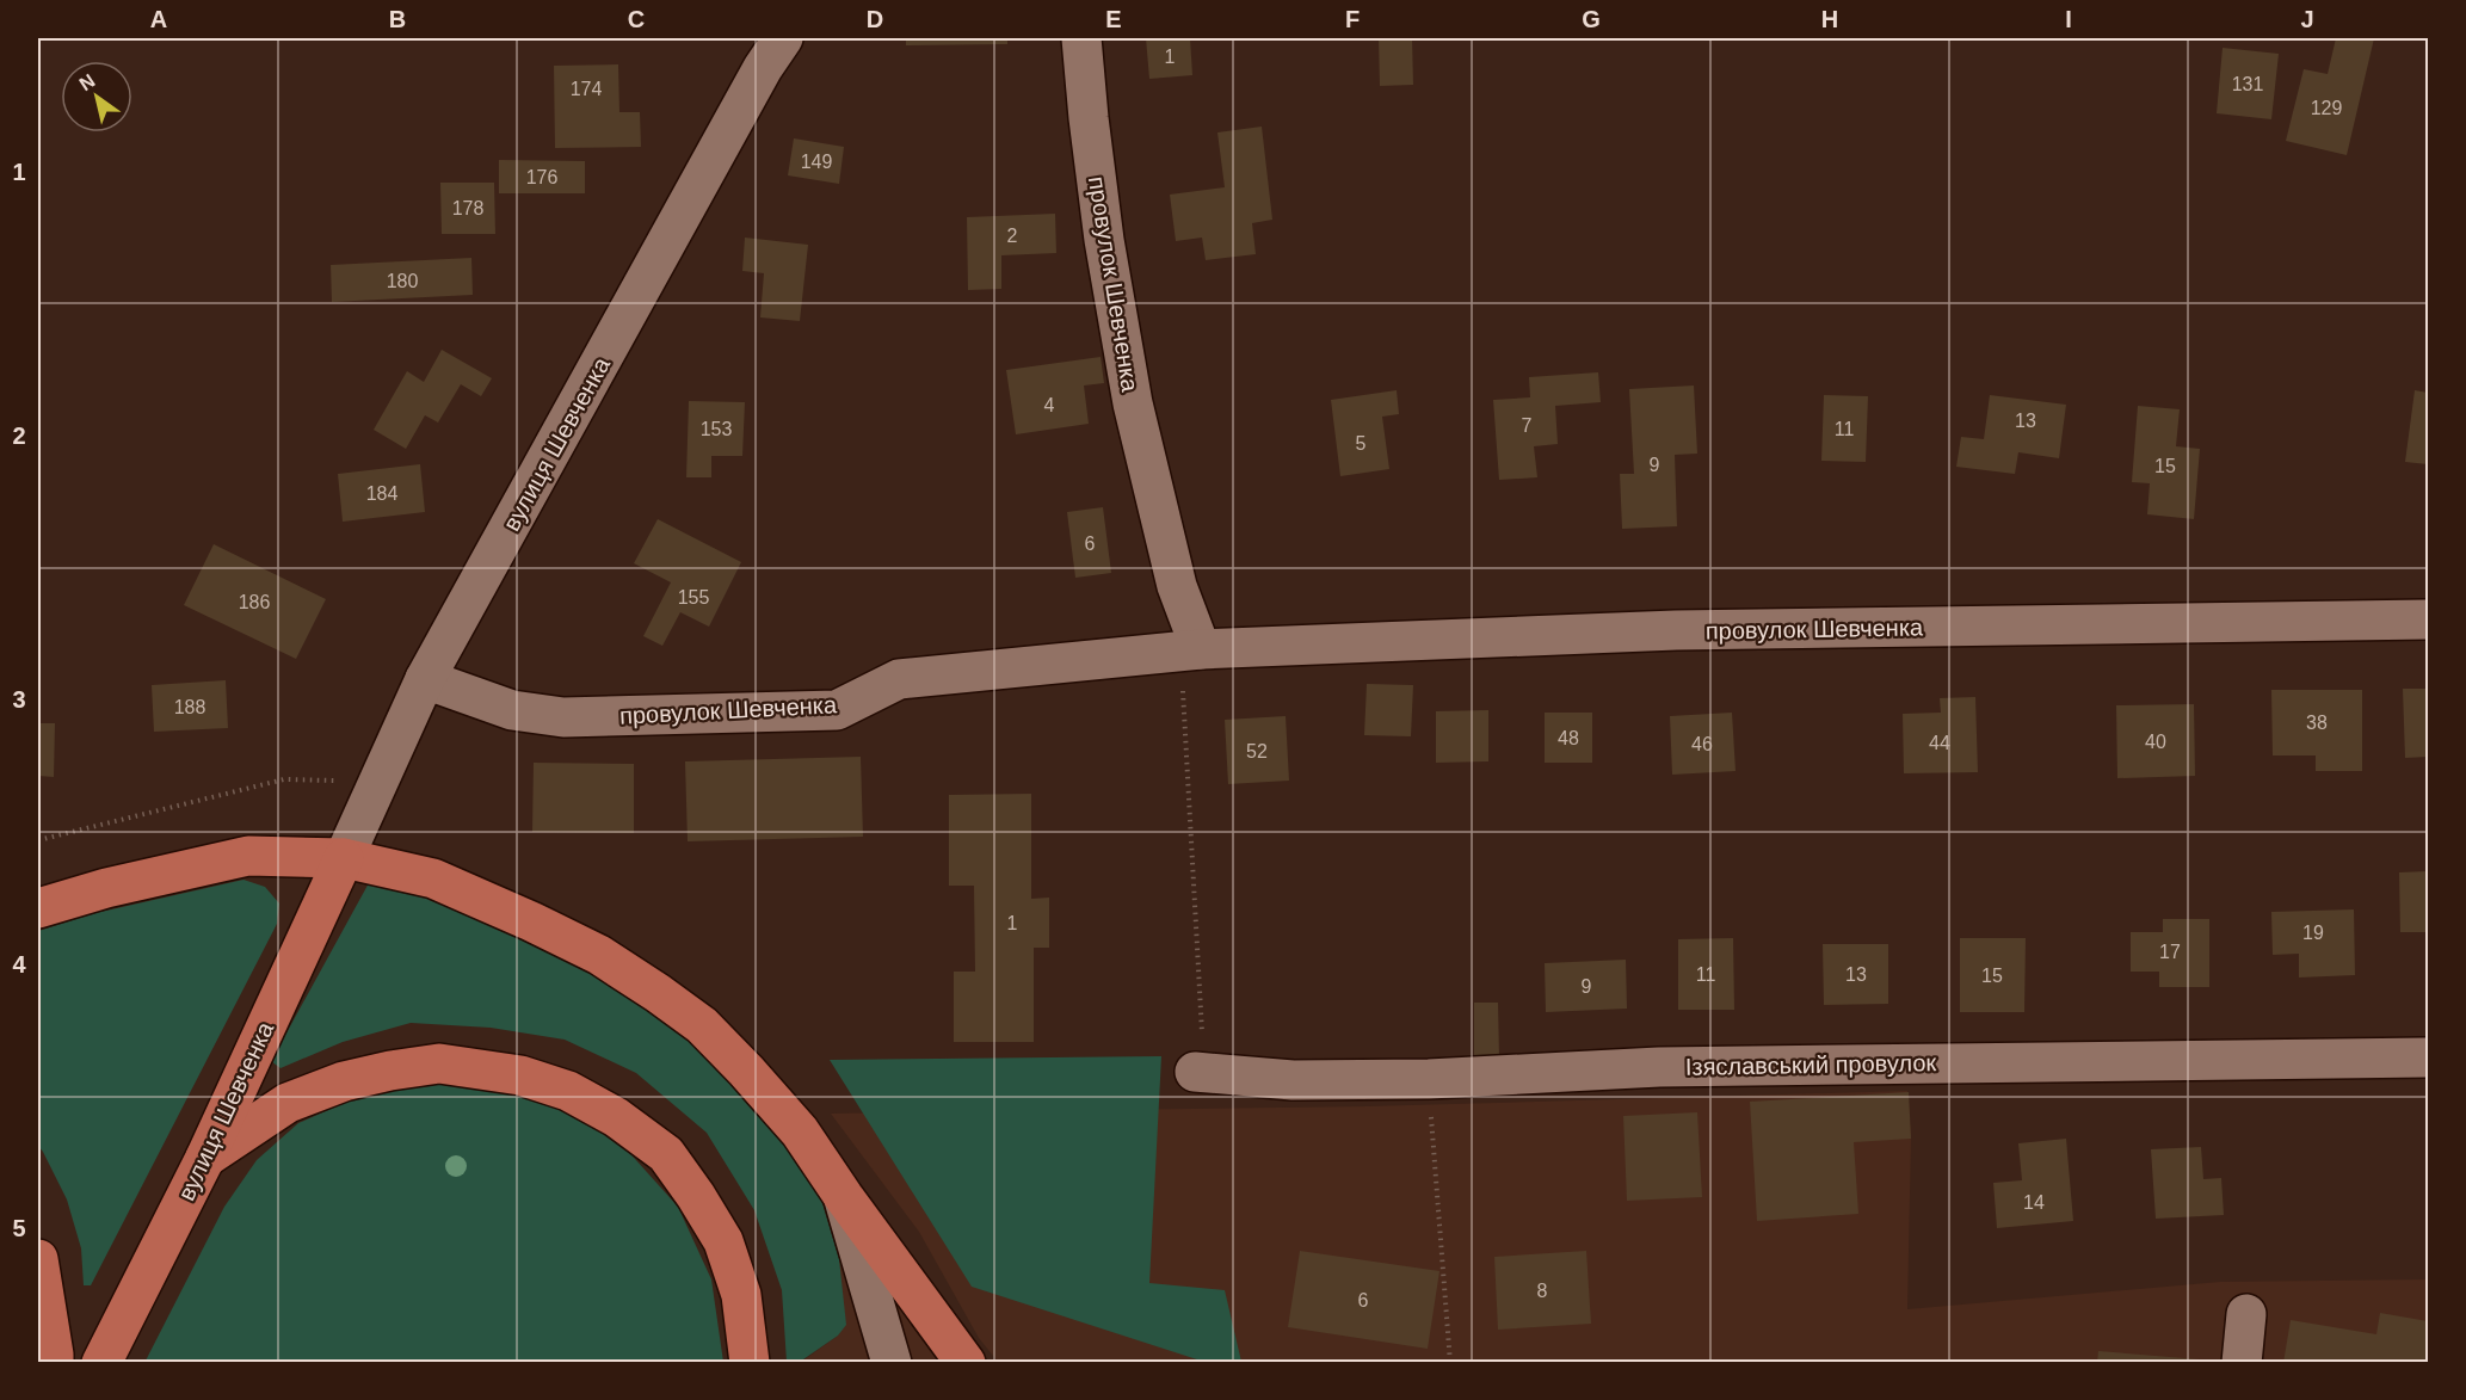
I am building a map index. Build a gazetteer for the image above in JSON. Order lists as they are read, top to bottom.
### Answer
{
  "streets": {
    "main road": ["вулиця Шевченка"],
    "street": ["провулок Шевченка", "Ізяславський провулок"]
  },
  "crossings": [
    ["провулок Шевченка", "вулиця Шевченка"]
  ],
  "house_numbers": [
    "1",
    "131",
    "174",
    "129",
    "149",
    "176",
    "178",
    "2",
    "180",
    "4",
    "13",
    "7",
    "153",
    "11",
    "5",
    "9",
    "15",
    "184",
    "6",
    "155",
    "186",
    "188",
    "38",
    "48",
    "40",
    "44",
    "46",
    "52",
    "1",
    "19",
    "17",
    "11",
    "13",
    "15",
    "9",
    "14",
    "8",
    "6"
  ],
  "north": "top left",
  "grid": {
    "columns": [
      "A",
      "B",
      "C",
      "D",
      "E",
      "F",
      "G",
      "H",
      "I",
      "J"
    ],
    "rows": [
      "1",
      "2",
      "3",
      "4",
      "5"
    ]
  }
}
